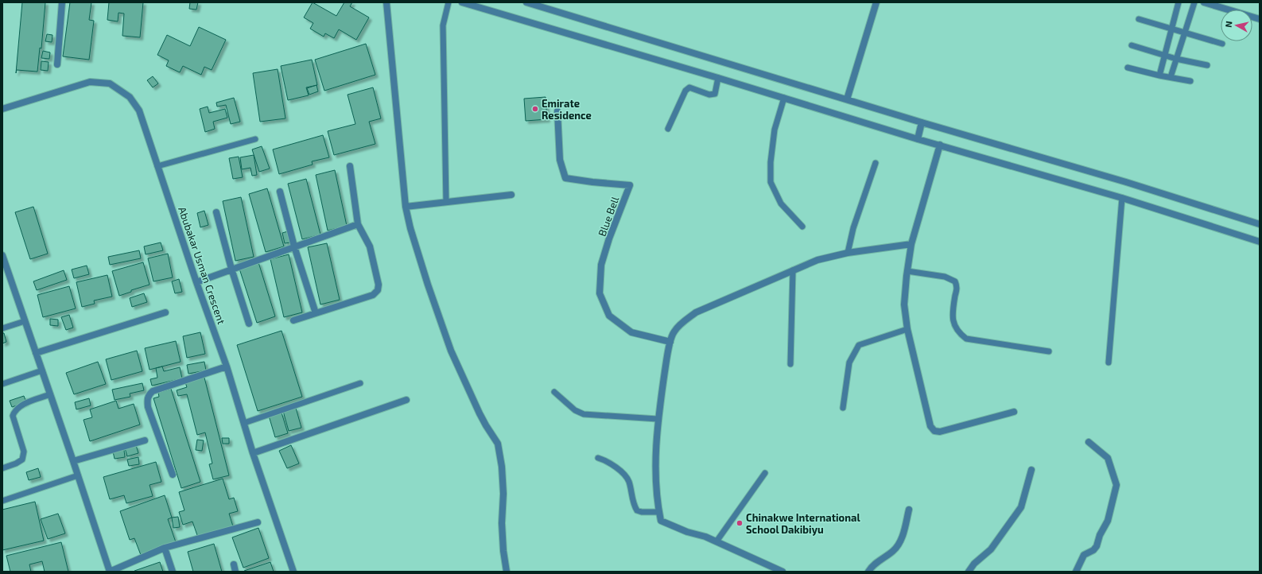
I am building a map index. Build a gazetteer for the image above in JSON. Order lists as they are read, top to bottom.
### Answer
{
  "streets": {
    "street": ["Blue Bell", "Abubakar Usman Crescent"]
  },
  "places": ["Emirate Residence", "Chinakwe International School Dakibiyu"],
  "north": "left"
}
